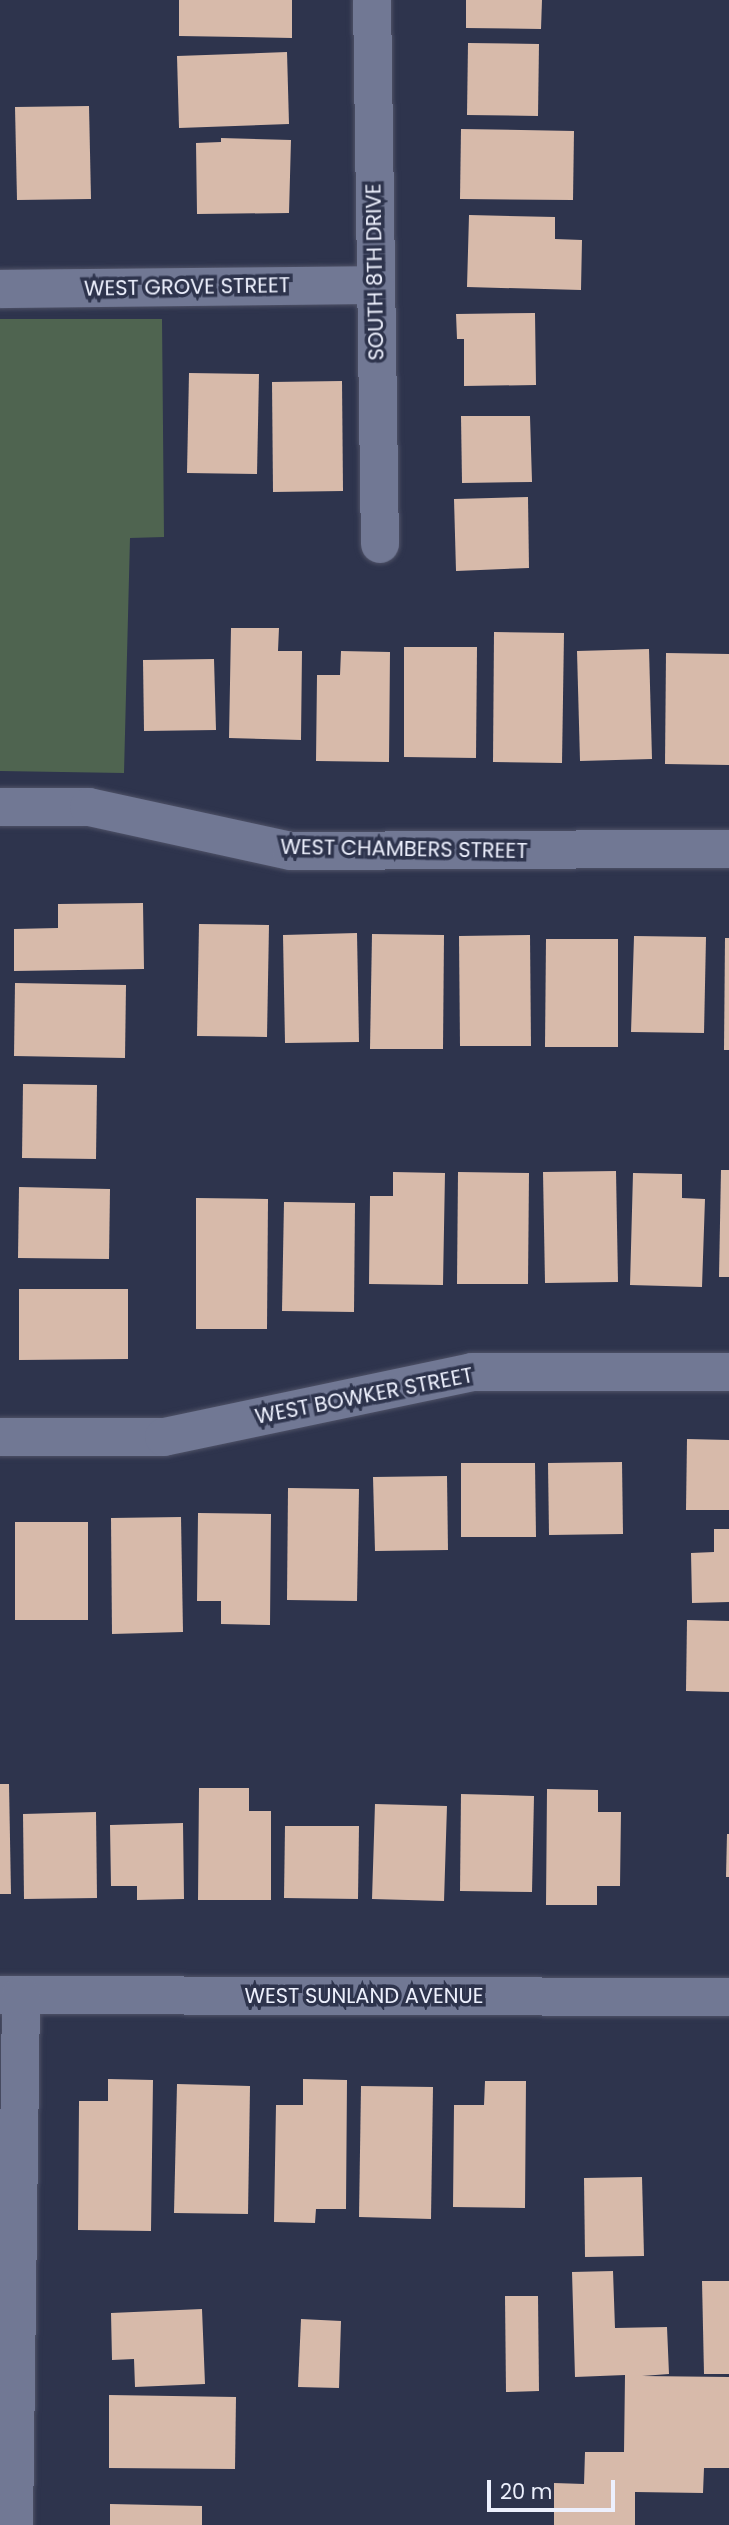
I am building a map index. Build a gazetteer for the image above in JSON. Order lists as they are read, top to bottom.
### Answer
{
  "streets": {
    "street": [
      "SOUTH 8TH DRIVE",
      "WEST GROVE STREET",
      "WEST CHAMBERS STREET",
      "WEST BOWKER STREET",
      "WEST SUNLAND AVENUE"
    ]
  },
  "crossings": [
    ["SOUTH 8TH DRIVE", "WEST GROVE STREET"]
  ],
  "scale_bar": "20 m"
}
